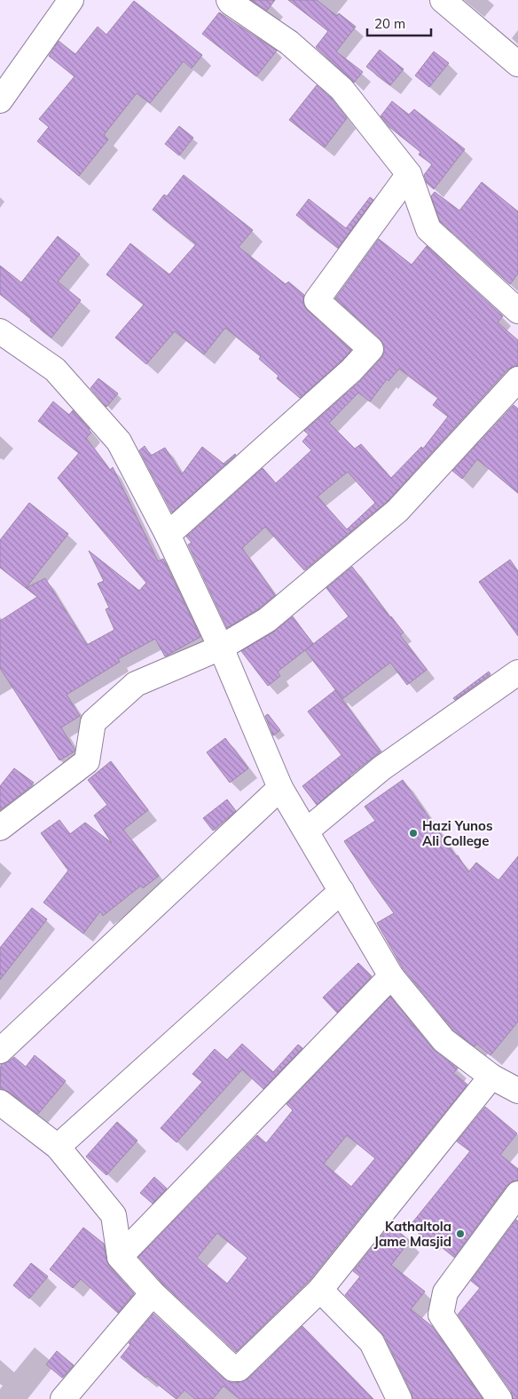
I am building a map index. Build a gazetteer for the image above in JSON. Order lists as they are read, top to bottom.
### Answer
{
  "places": ["Hazi Yunos Ali College", "Kathaltola Jame Masjid"],
  "scale_bar": "20 m"
}
